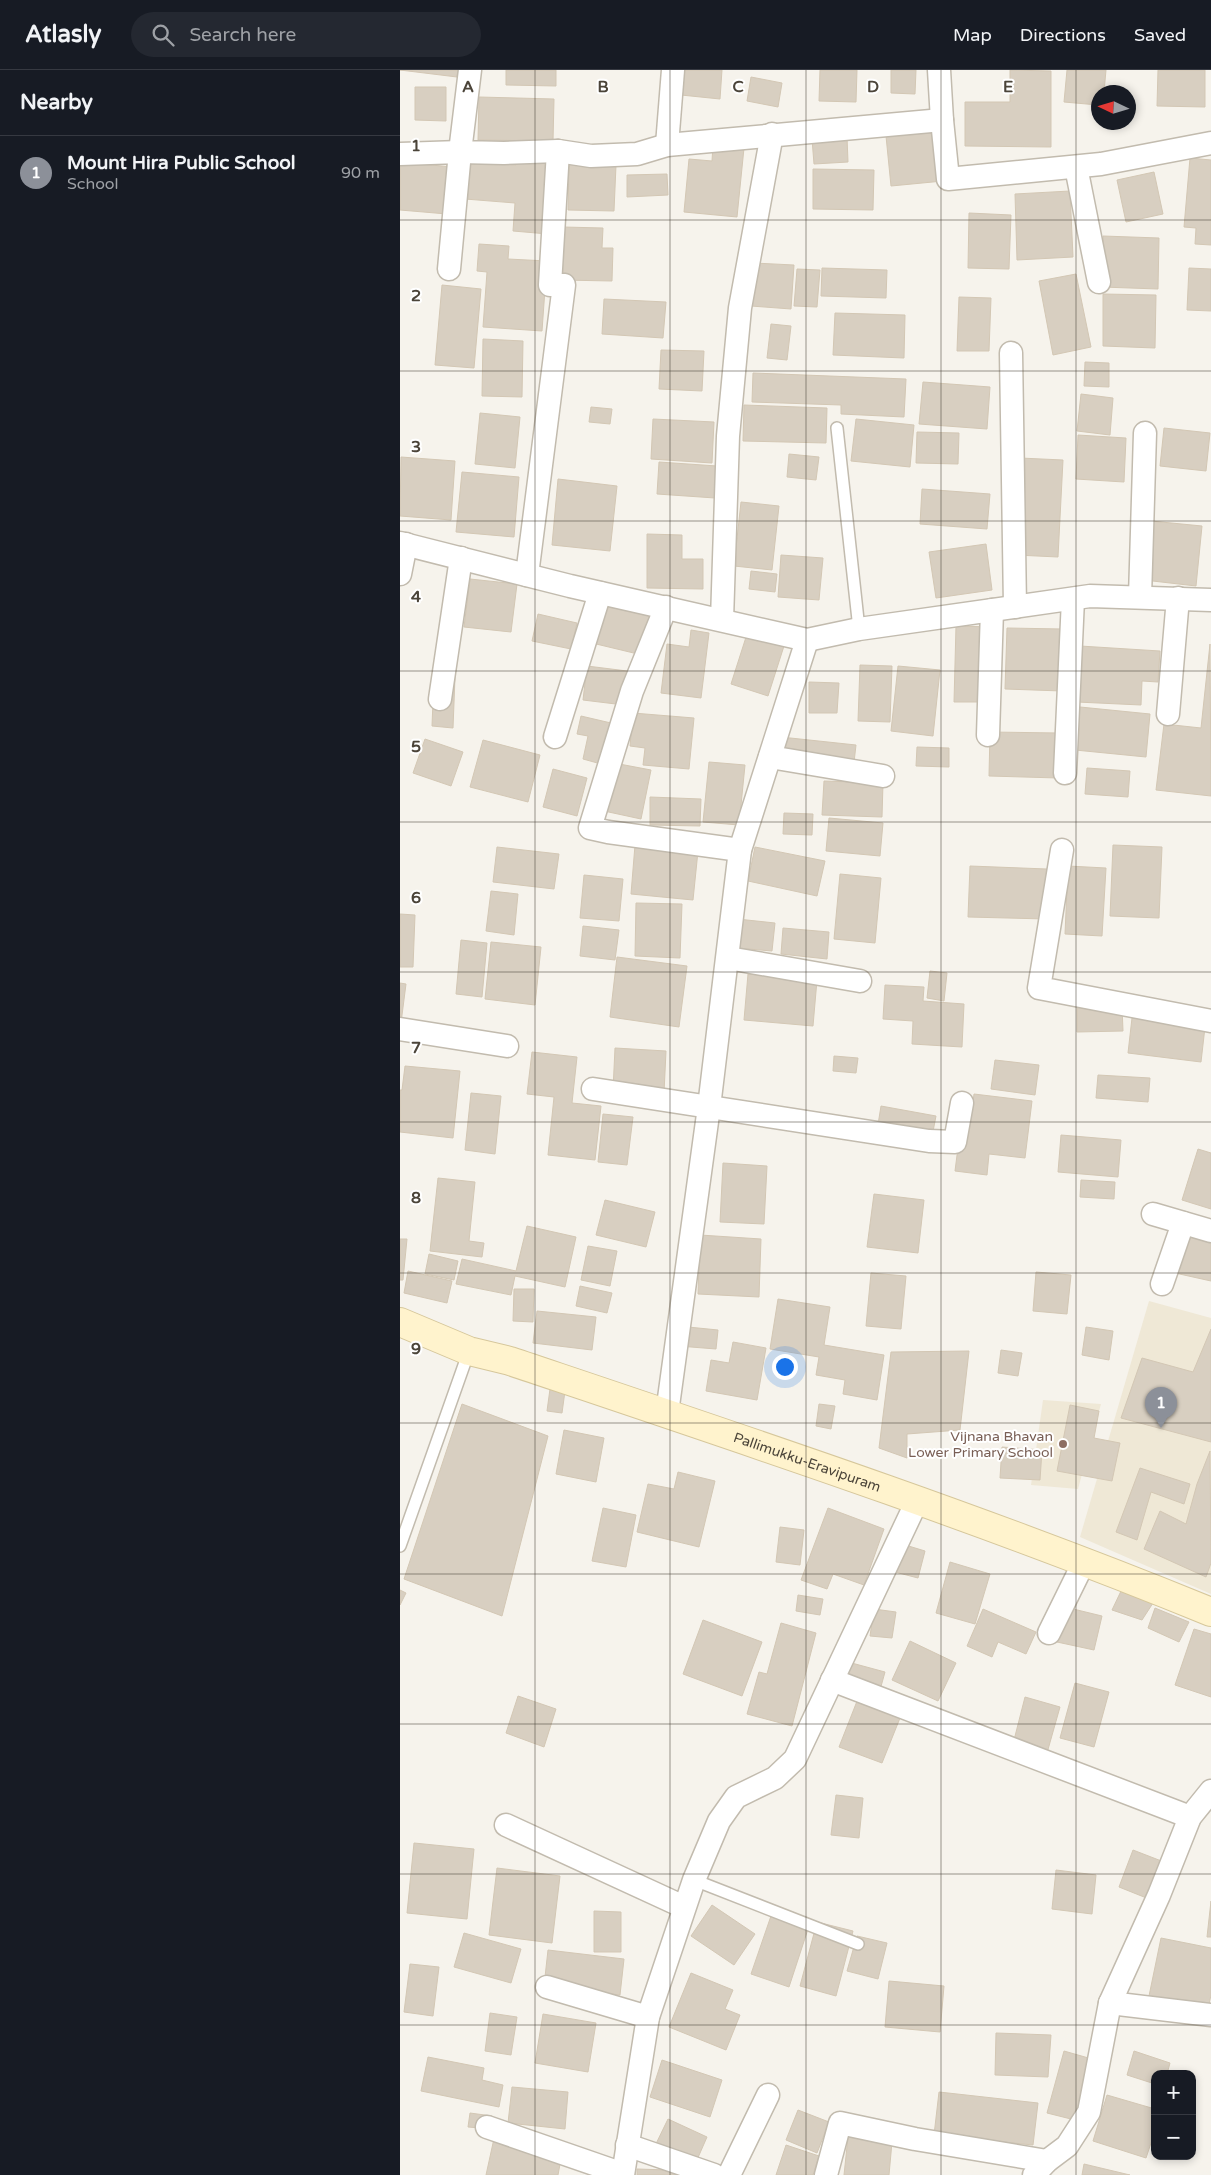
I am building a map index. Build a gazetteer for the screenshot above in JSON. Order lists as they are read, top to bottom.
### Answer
{
  "streets": {
    "main road": ["Pallimukku-Eravipuram"]
  },
  "places": ["Vijnana Bhavan Lower Primary School"],
  "north": "left",
  "page": {
    "header": "Atlasly",
    "search": "Search here",
    "nav": ["Map", "Directions", "Saved"],
    "heading": "Nearby",
    "list": [
      {
        "mark": "1",
        "name": "Mount Hira Public School",
        "note": "School",
        "value": "90 m"
      }
    ],
    "pins": "1",
    "map_buttons": ["+", "−"]
  },
  "grid": {
    "columns": [
      "A",
      "B",
      "C",
      "D",
      "E"
    ],
    "rows": [
      "1",
      "2",
      "3",
      "4",
      "5",
      "6",
      "7",
      "8",
      "9"
    ]
  }
}
